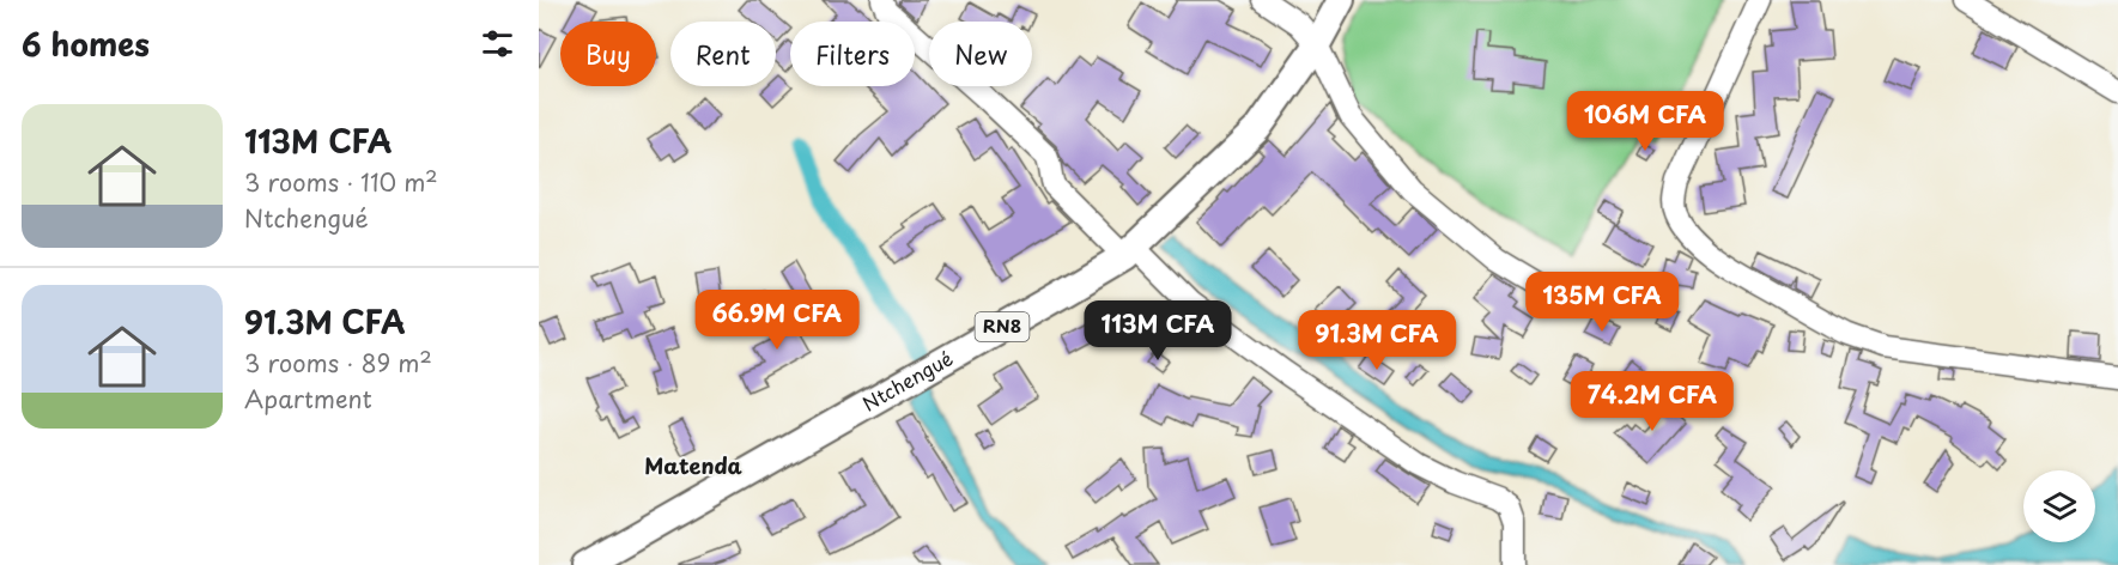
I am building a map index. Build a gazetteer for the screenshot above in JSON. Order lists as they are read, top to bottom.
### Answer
{
  "streets": {
    "main road": ["RN8", "Ntchengué"]
  },
  "districts": ["Matenda"],
  "page": {
    "heading": "6 homes",
    "chip": [
      "Buy",
      "Rent",
      "Filters",
      "New"
    ],
    "list": [
      {
        "name": "113M CFA",
        "note": "3 rooms · 110 m² · Ntchengué"
      },
      {
        "name": "91.3M CFA",
        "note": "3 rooms · 89 m² · Apartment"
      }
    ],
    "price": [
      "106M CFA",
      "135M CFA",
      "66.9M CFA",
      "113M CFA",
      "91.3M CFA",
      "74.2M CFA"
    ]
  }
}
